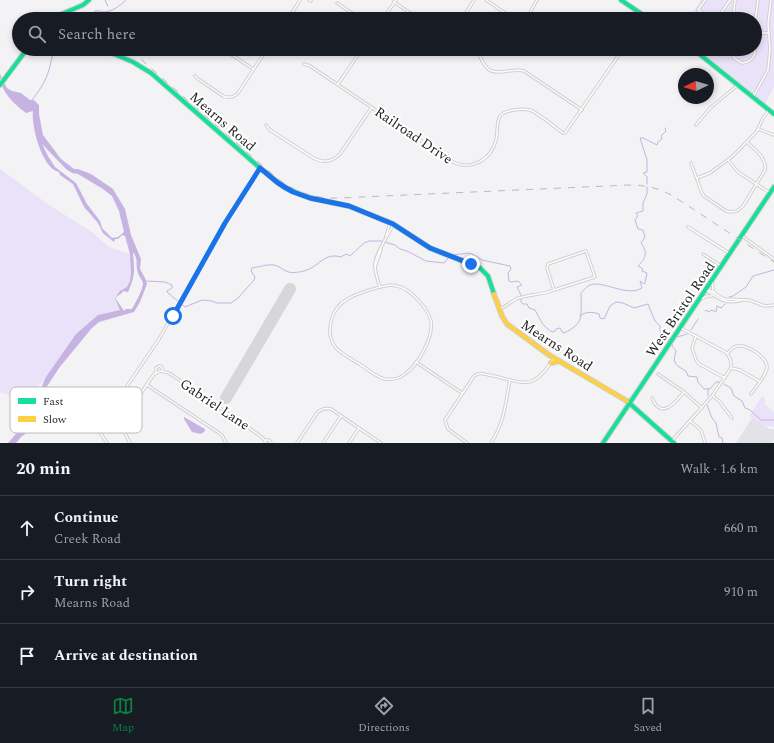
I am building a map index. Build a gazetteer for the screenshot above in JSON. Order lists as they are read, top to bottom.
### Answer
{
  "streets": {
    "street": [
      "Mearns Road",
      "Railroad Drive",
      "West Bristol Road",
      "Gabriel Lane"
    ]
  },
  "crossings": [
    ["Mearns Road", "West Bristol Road"]
  ],
  "legend": ["Fast", "Slow"],
  "north": "left",
  "page": {
    "search": "Search here",
    "heading": ["20 min", "Walk · 1.6 km"],
    "list": [
      ["Continue", "Creek Road", "660 m"],
      ["Turn right", "Mearns Road", "910 m"],
      "Arrive at destination"
    ],
    "nav": ["Map", "Directions", "Saved"]
  }
}
